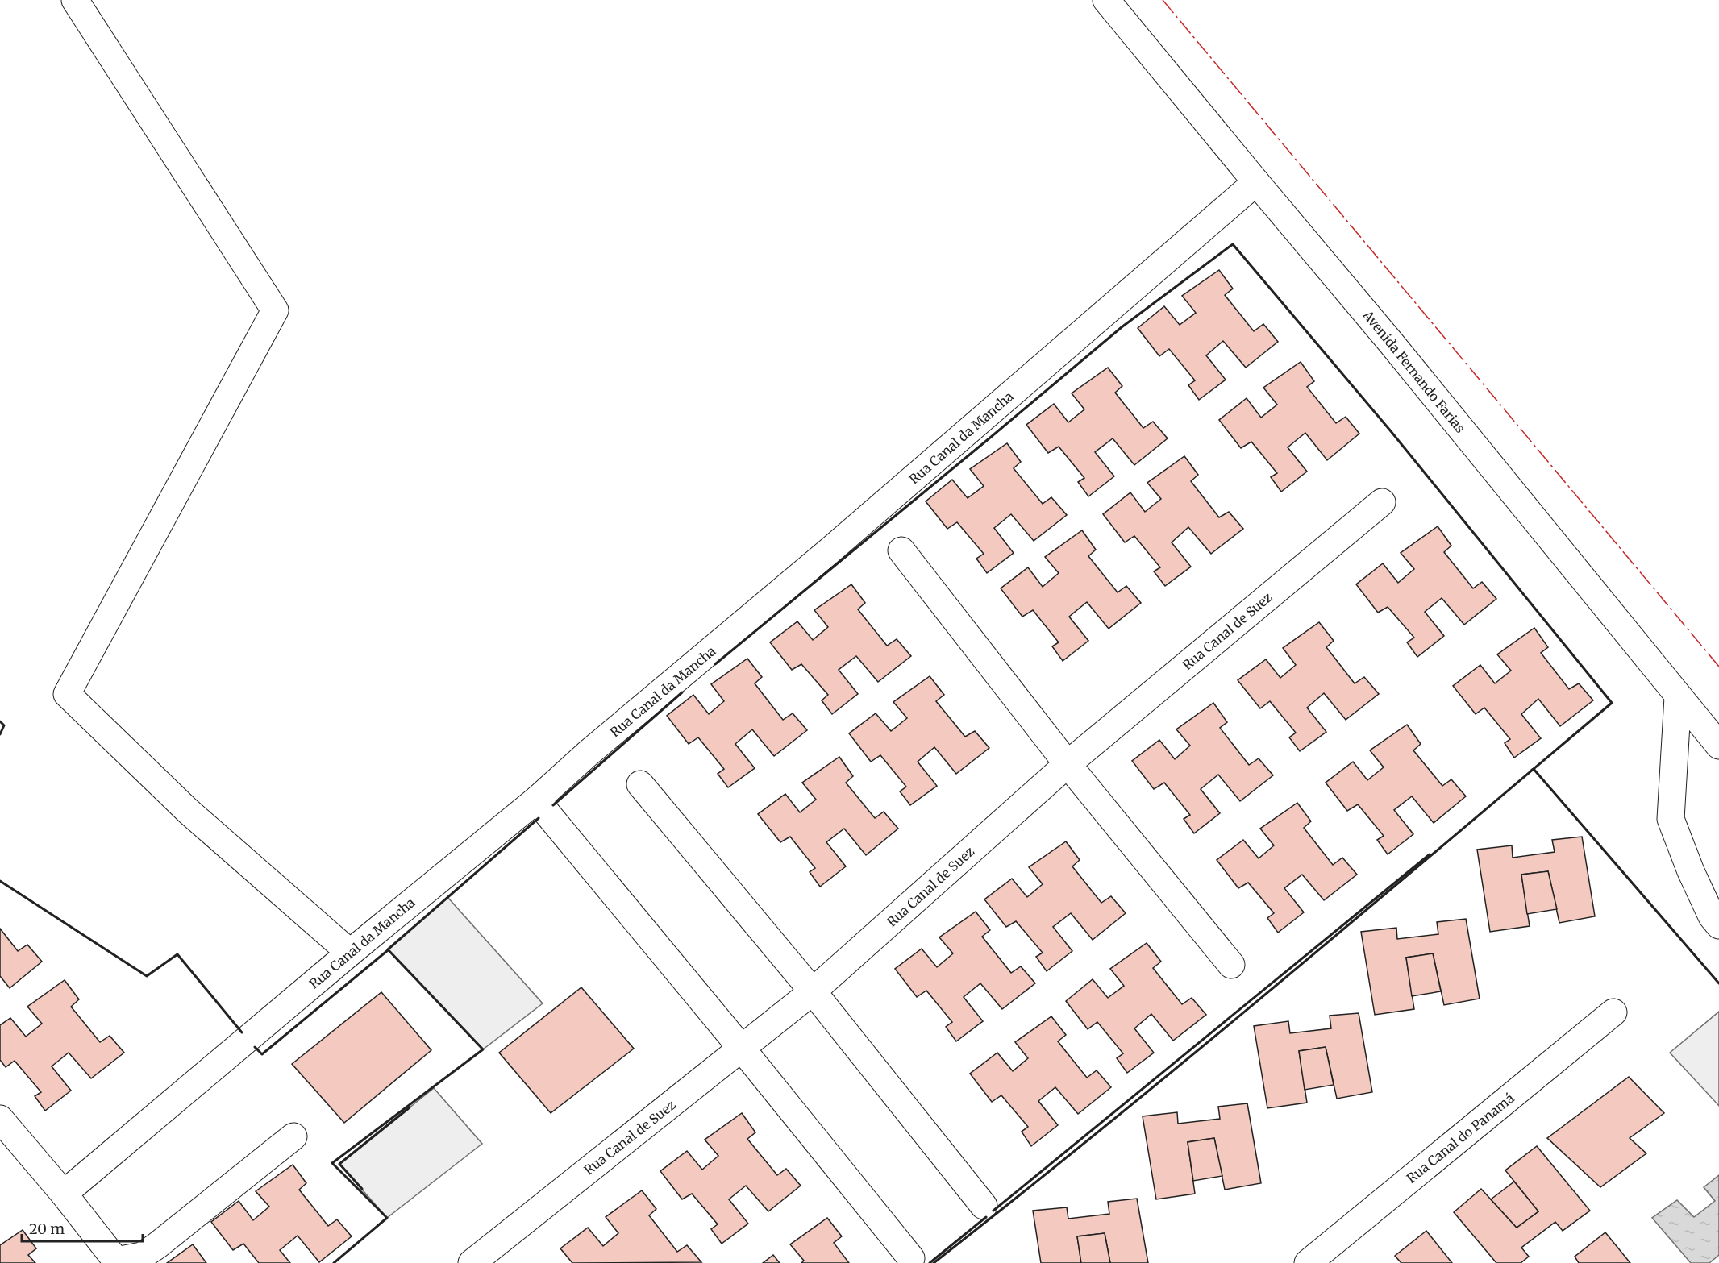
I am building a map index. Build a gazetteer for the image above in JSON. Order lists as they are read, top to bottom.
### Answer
{
  "streets": {
    "street": [
      "Avenida Fernando Farias",
      "Rua Canal da Mancha",
      "Rua Canal de Suez",
      "Rua Canal do Panamá"
    ]
  },
  "crossings": [
    ["Avenida Fernando Farias", "Rua Canal da Mancha"]
  ],
  "scale_bar": "20 m"
}
